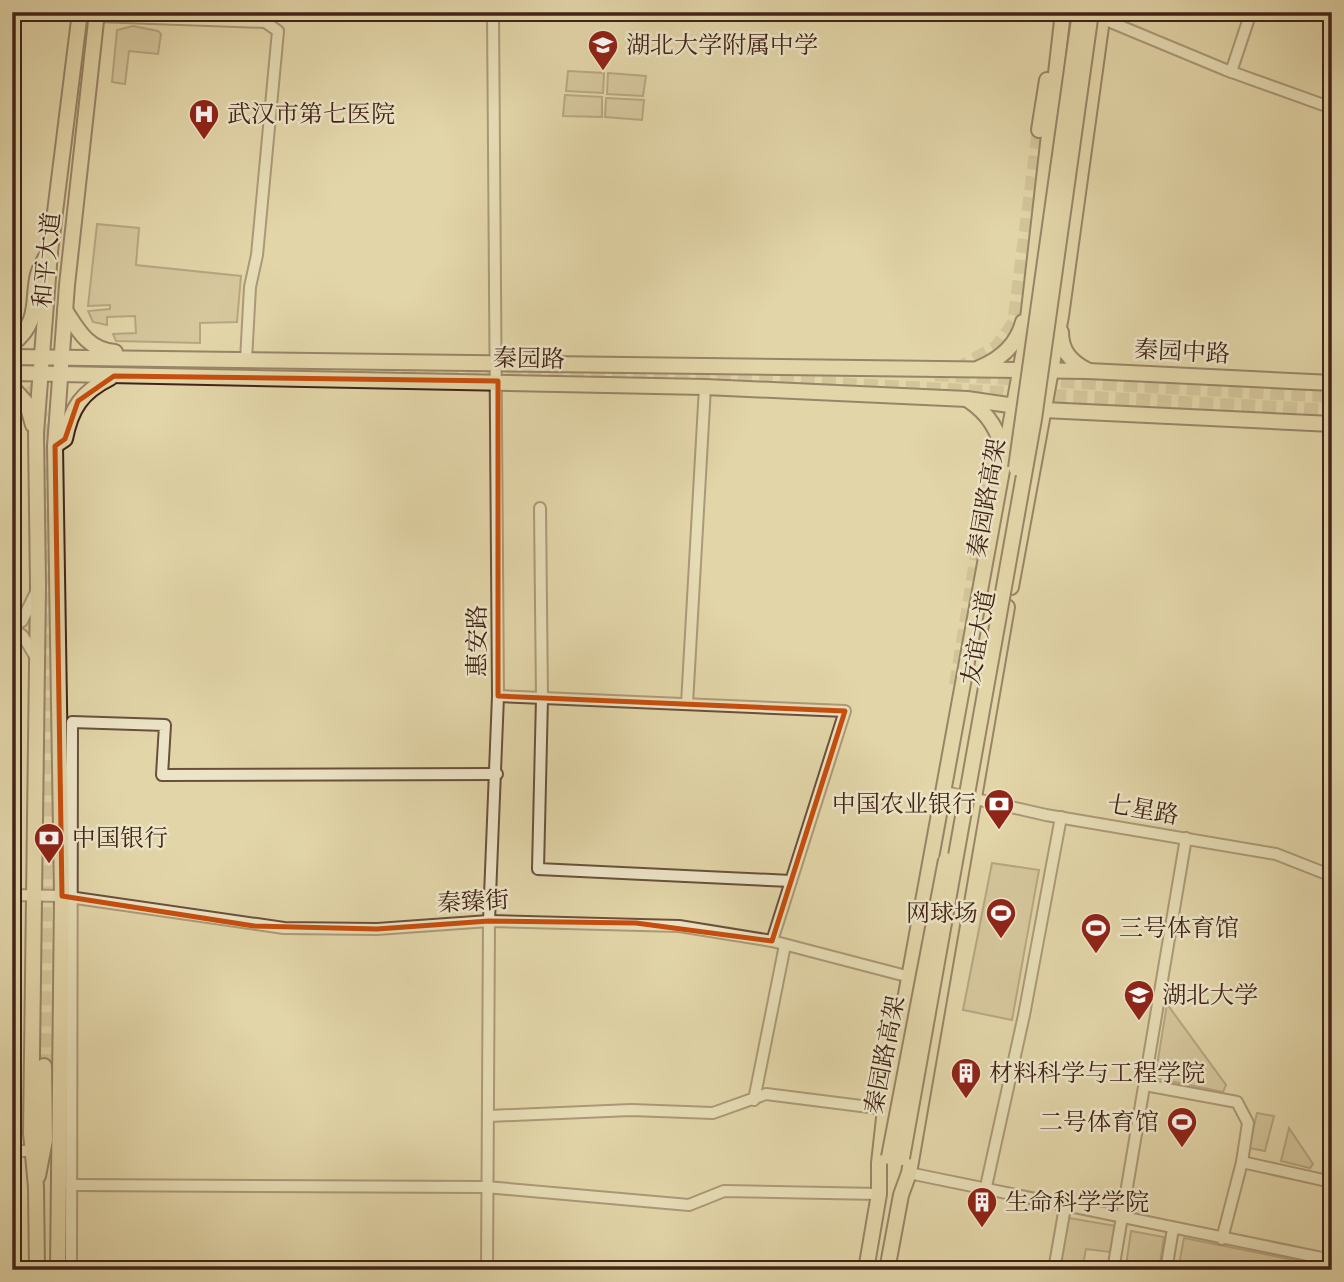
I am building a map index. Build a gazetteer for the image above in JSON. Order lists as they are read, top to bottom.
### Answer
{
  "streets": {
    "main road": [
      "和平大道",
      "秦园中路",
      "秦园路",
      "秦园路高架",
      "友谊大道"
    ],
    "street": ["惠安路", "七星路", "秦臻街"]
  },
  "crossings": [
    ["和平大道", "秦园路"],
    ["和平大道", "秦臻街"],
    ["秦园中路", "秦园路"],
    ["秦园中路", "友谊大道"],
    ["秦园路", "友谊大道"],
    ["秦园路", "惠安路"],
    ["秦园路高架", "友谊大道"],
    ["友谊大道", "七星路"],
    ["友谊大道", "秦臻街"],
    ["惠安路", "秦臻街"]
  ],
  "places": {
    "school or university": ["湖北大学附属中学", "湖北大学"],
    "hospital": ["武汉市第七医院"],
    "bank": ["中国农业银行", "中国银行"],
    "sports": ["网球场", "三号体育馆", "二号体育馆"],
    "building": ["材料科学与工程学院", "生命科学学院"]
  }
}
